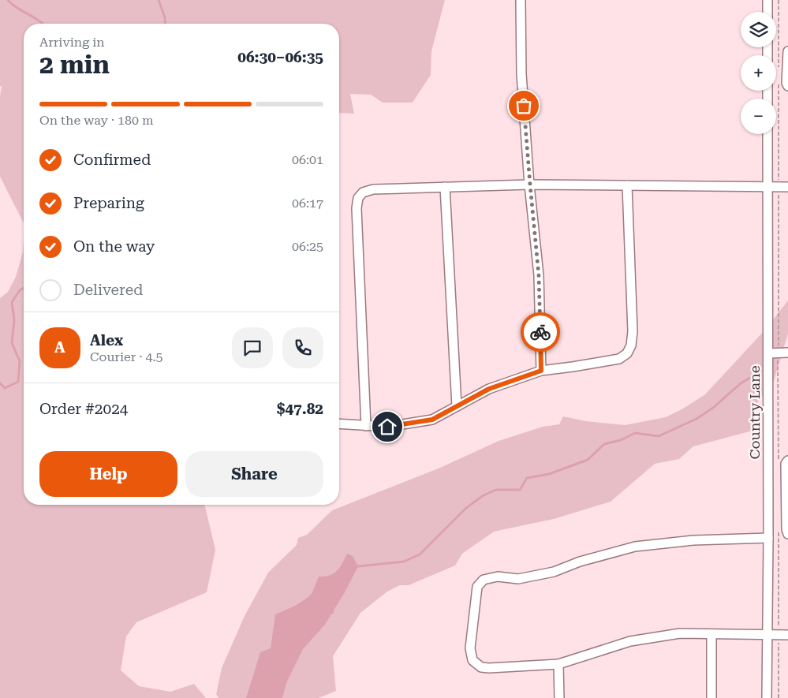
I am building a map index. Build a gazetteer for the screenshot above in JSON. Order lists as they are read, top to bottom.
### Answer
{
  "streets": {
    "street": ["Country Lane"]
  },
  "page": {
    "map_buttons": ["+", "−"],
    "heading": ["2 min", "Arriving in", "06:30–06:35"],
    "panel": [
      "Alex",
      "Courier · 4.5",
      "Order #2024",
      "$47.82"
    ],
    "bar": "On the way · 180 m",
    "list": [
      ["Confirmed", "06:01"],
      ["Preparing", "06:17"],
      ["On the way", "06:25"],
      "Delivered"
    ],
    "round": "A",
    "buttons": ["Help", "Share"]
  }
}
